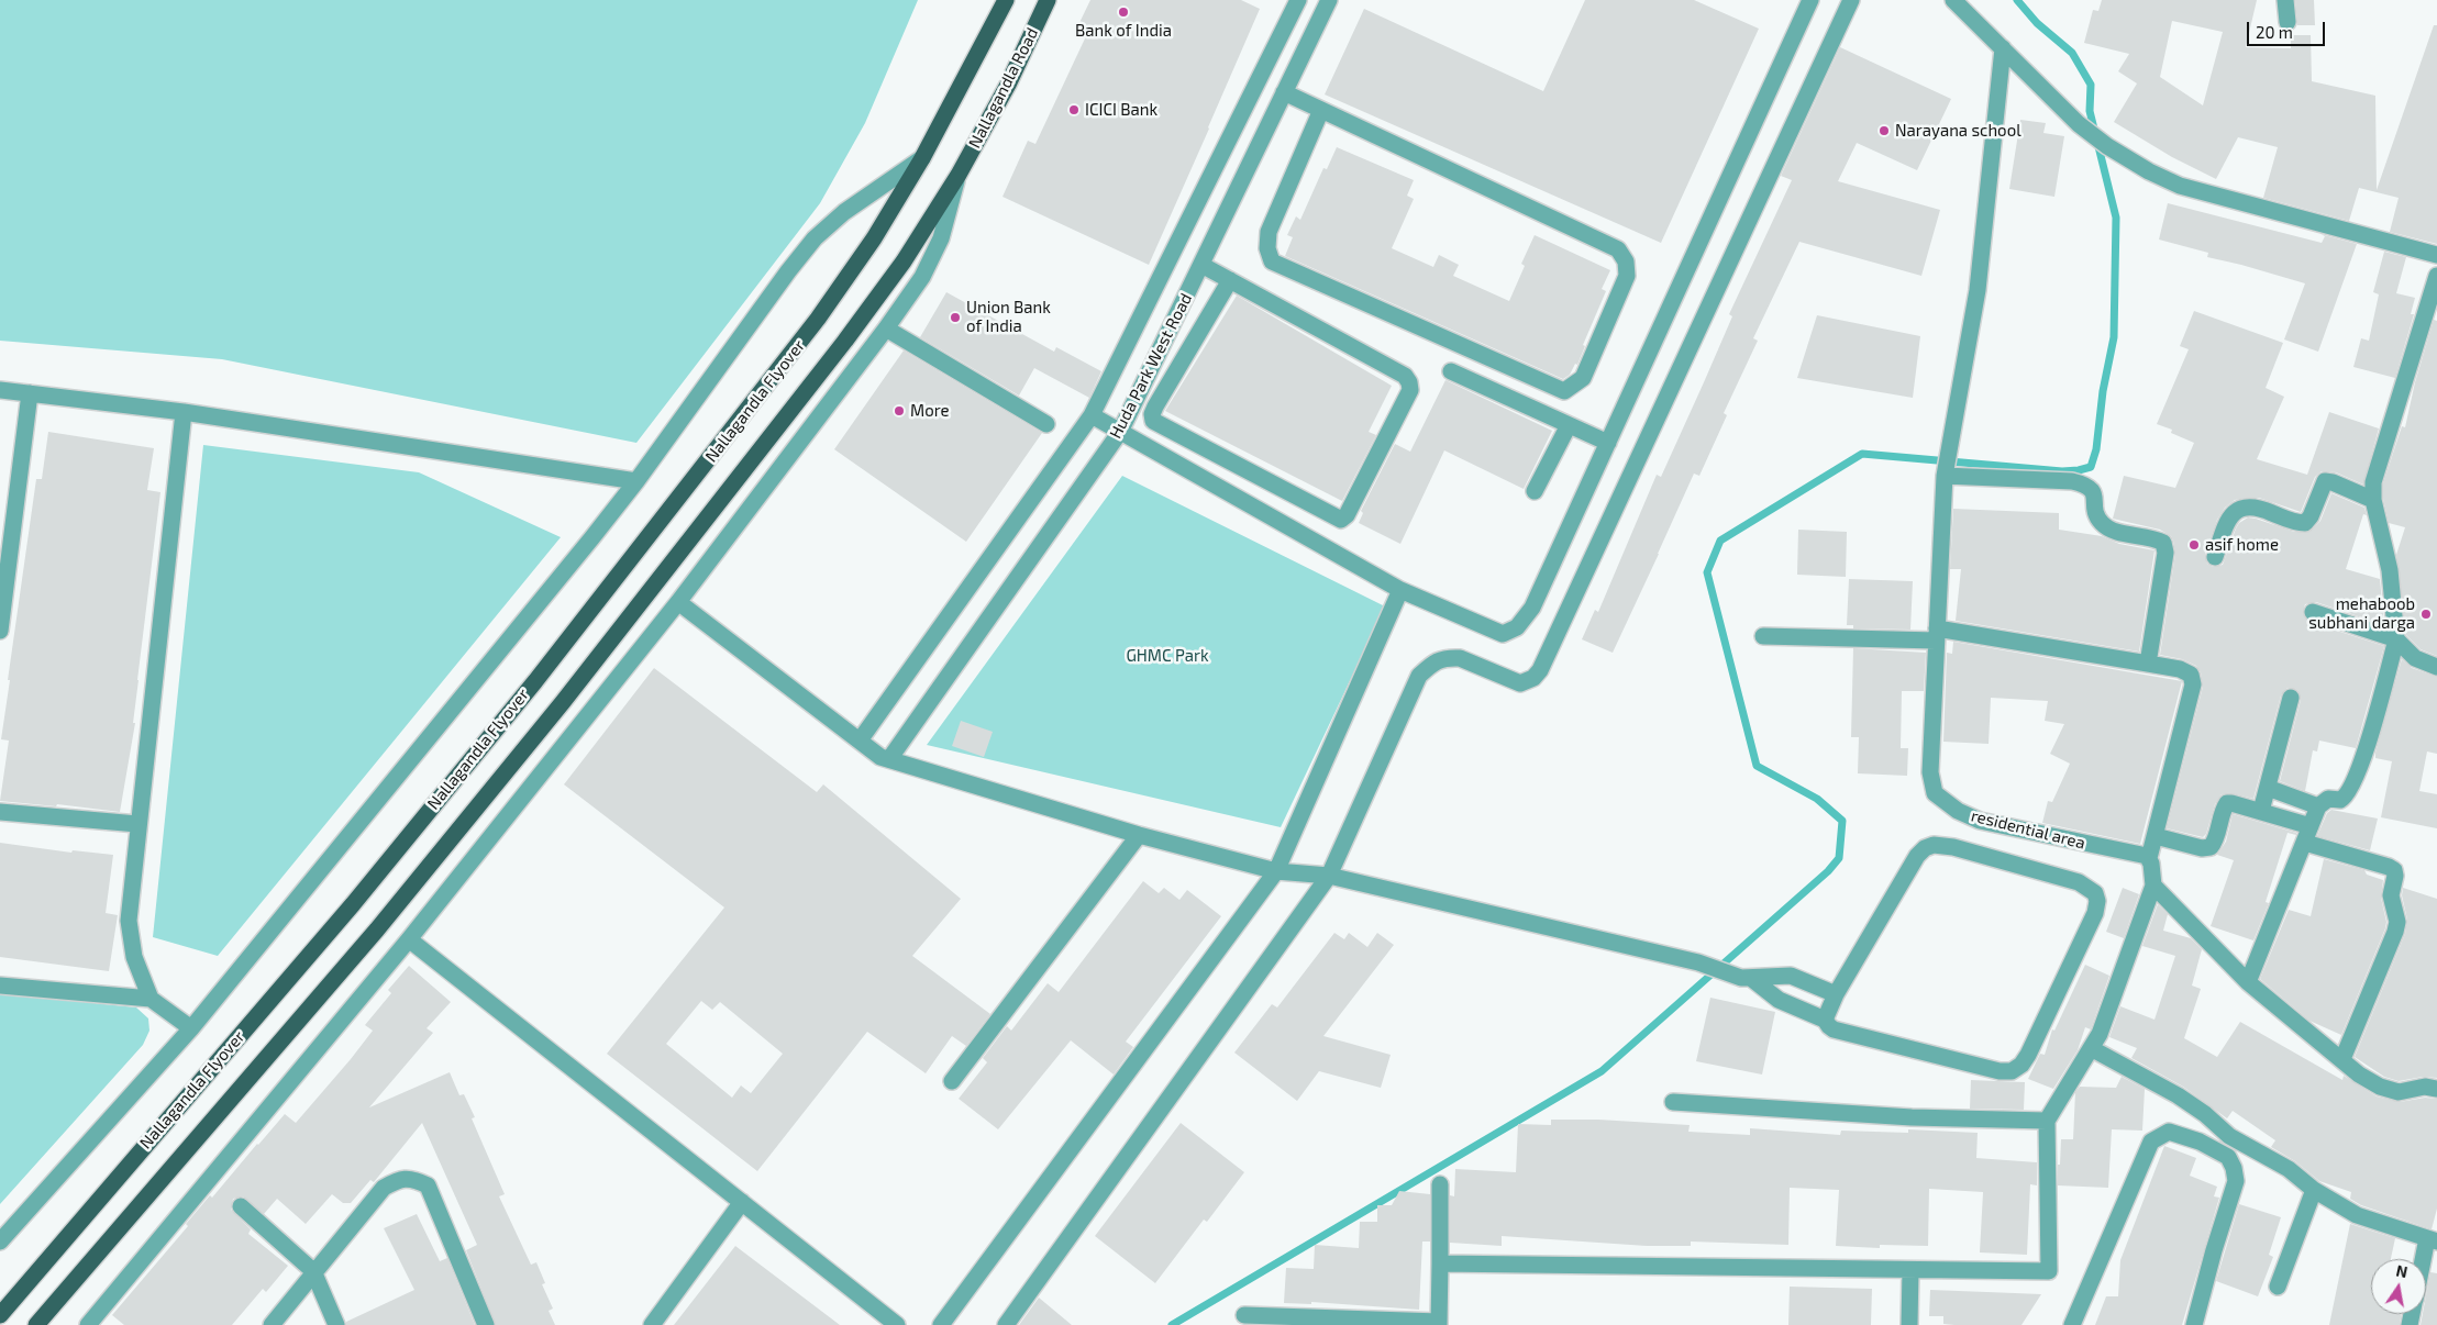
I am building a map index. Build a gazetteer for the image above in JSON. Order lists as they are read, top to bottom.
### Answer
{
  "streets": {
    "main road": ["Nallagandla Road", "Nallagandla Flyover"],
    "street": ["Huda Park West Road", "residential area"]
  },
  "crossings": [
    ["Nallagandla Road", "Nallagandla Flyover"]
  ],
  "parks": ["GHMC Park"],
  "places": [
    "Bank of India",
    "ICICI Bank",
    "Narayana school",
    "Union Bank of India",
    "More",
    "asif home",
    "mehaboob subhani darga"
  ],
  "scale_bar": "20 m",
  "north": "top"
}
